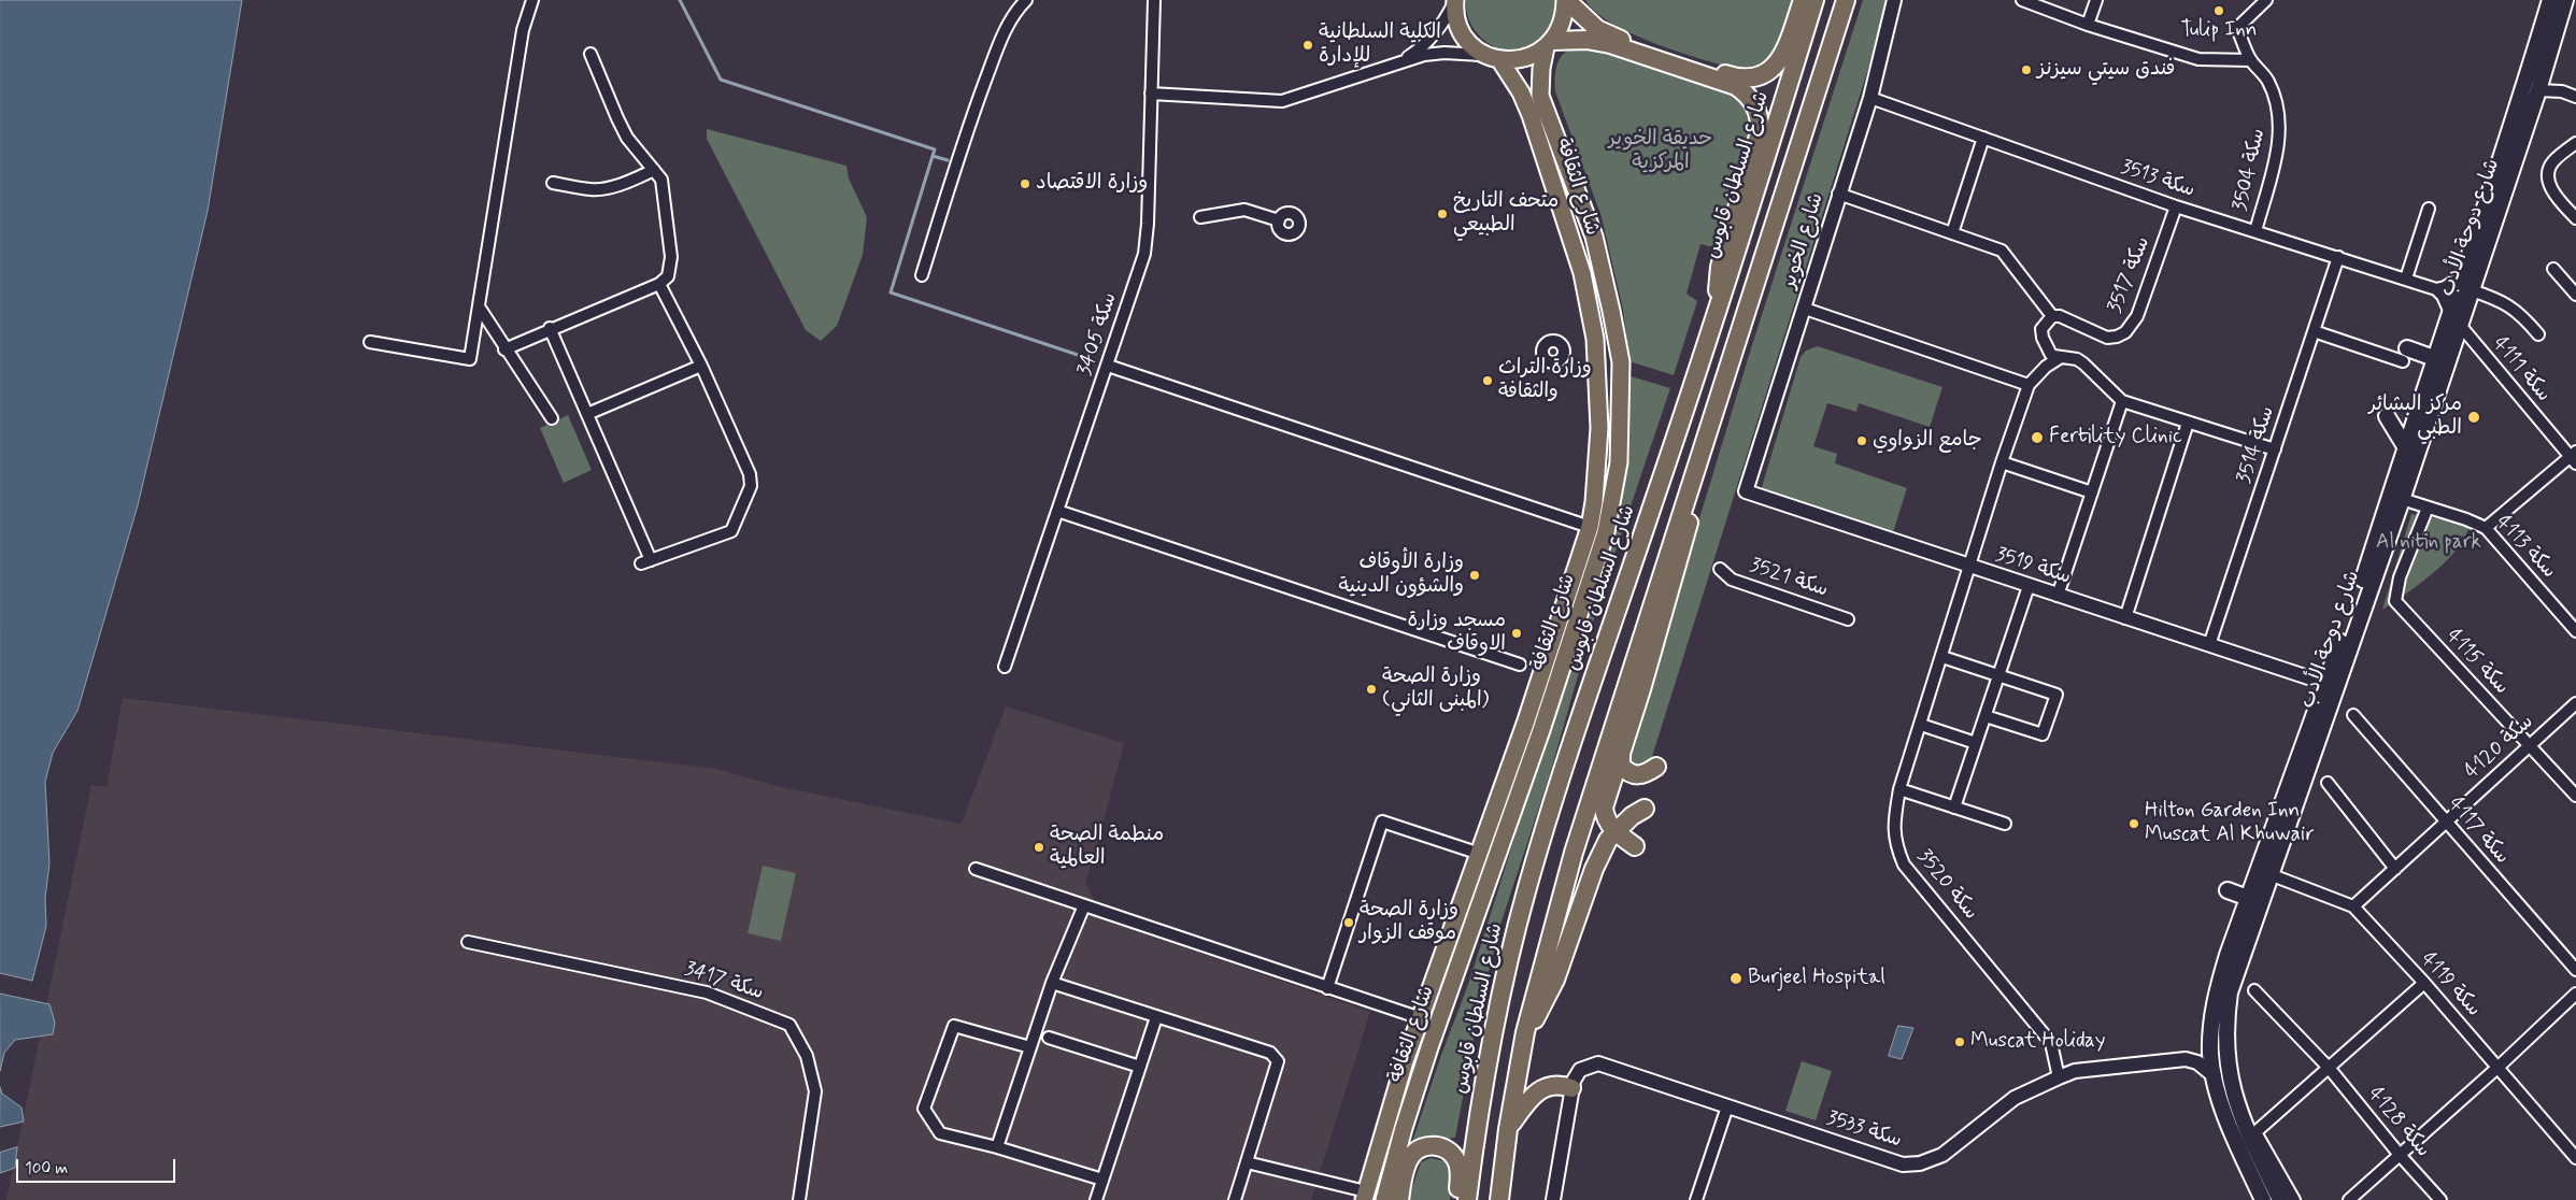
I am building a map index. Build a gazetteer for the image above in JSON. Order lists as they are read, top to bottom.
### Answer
{
  "streets": {
    "highway": ["شارع السلطان قابوس"],
    "main road": ["شارع الثقافة", "شارع دوحة الأدب"],
    "street": [
      "سكة 3504",
      "سكة 3513",
      "شارع الخوير",
      "سكة 3517",
      "سكة 3405",
      "سكة 4111",
      "سكة 3514",
      "سكة 4113",
      "سكة 3519",
      "سكة 3521",
      "سكة 4115",
      "سكة 4120",
      "سكة 4117",
      "سكة 3520",
      "سكة 3417",
      "سكة 4119",
      "سكة 4128",
      "سكة 3533"
    ]
  },
  "crossings": [
    ["سكة 3504", "سكة 3513"],
    ["سكة 3513", "شارع الخوير"],
    ["سكة 3513", "سكة 3517"],
    ["سكة 3513", "سكة 3514"],
    ["شارع دوحة الأدب", "سكة 4111"],
    ["شارع دوحة الأدب", "سكة 4113"],
    ["شارع دوحة الأدب", "سكة 3519"],
    ["شارع دوحة الأدب", "سكة 4119"],
    ["شارع الخوير", "سكة 3519"],
    ["سكة 3514", "سكة 3519"],
    ["سكة 4113", "سكة 4115"],
    ["سكة 3519", "سكة 3520"],
    ["سكة 4115", "سكة 4120"],
    ["سكة 4120", "سكة 4117"],
    ["سكة 4120", "سكة 4119"],
    ["سكة 3520", "سكة 3533"]
  ],
  "parks": ["حديقة الخوير المركزية", "Al nitin park"],
  "places": [
    "Tulip Inn",
    "الكلية السلطانية للإدارة",
    "فندق سيتي سيزنز",
    "وزارة الاقتصاد",
    "متحف التاريخ الطبيعي",
    "وزارة التراث والثقافة",
    "مركز البشائر الطبي",
    "Fertility Clinic",
    "جامع الزواوي",
    "وزارة الأوقاف والشؤون الدينية",
    "مسجد وزارة الاوقاف",
    "وزارة الصحة (المبنى الثاني)",
    "Hilton Garden Inn Muscat Al Khuwair",
    "منطمة الصحة العالمية",
    "وزارة الصحة موقف الزوار",
    "Burjeel Hospital",
    "Muscat Holiday"
  ],
  "scale_bar": "100 m"
}
